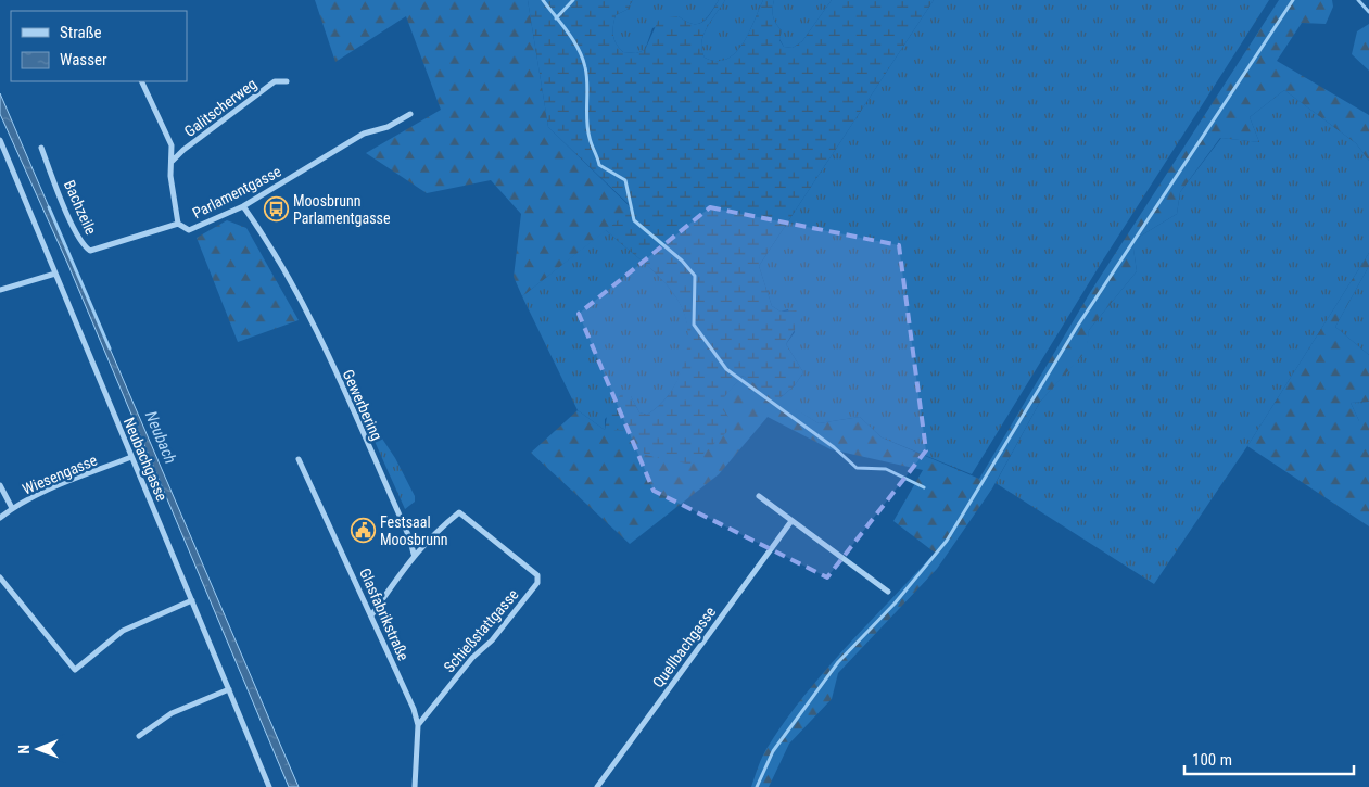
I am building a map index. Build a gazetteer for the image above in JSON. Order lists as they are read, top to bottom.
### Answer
{
  "streets": {
    "street": [
      "Galitscherweg",
      "Parlamentgasse",
      "Bachzeile",
      "Gewerbering",
      "Neubachgasse",
      "Wiesengasse",
      "Glasfabrikstraße",
      "Schießstattgasse",
      "Quellbachgasse"
    ]
  },
  "crossings": [
    ["Galitscherweg", "Parlamentgasse"],
    ["Parlamentgasse", "Bachzeile"],
    ["Parlamentgasse", "Gewerbering"],
    ["Gewerbering", "Schießstattgasse"],
    ["Neubachgasse", "Wiesengasse"],
    ["Glasfabrikstraße", "Schießstattgasse"]
  ],
  "water": ["Neubach"],
  "places": {
    "bus stop": ["Moosbrunn Parlamentgasse"],
    "public building": ["Festsaal Moosbrunn"]
  },
  "legend": ["Straße", "Wasser"],
  "scale_bar": "100 m",
  "north": "left"
}
